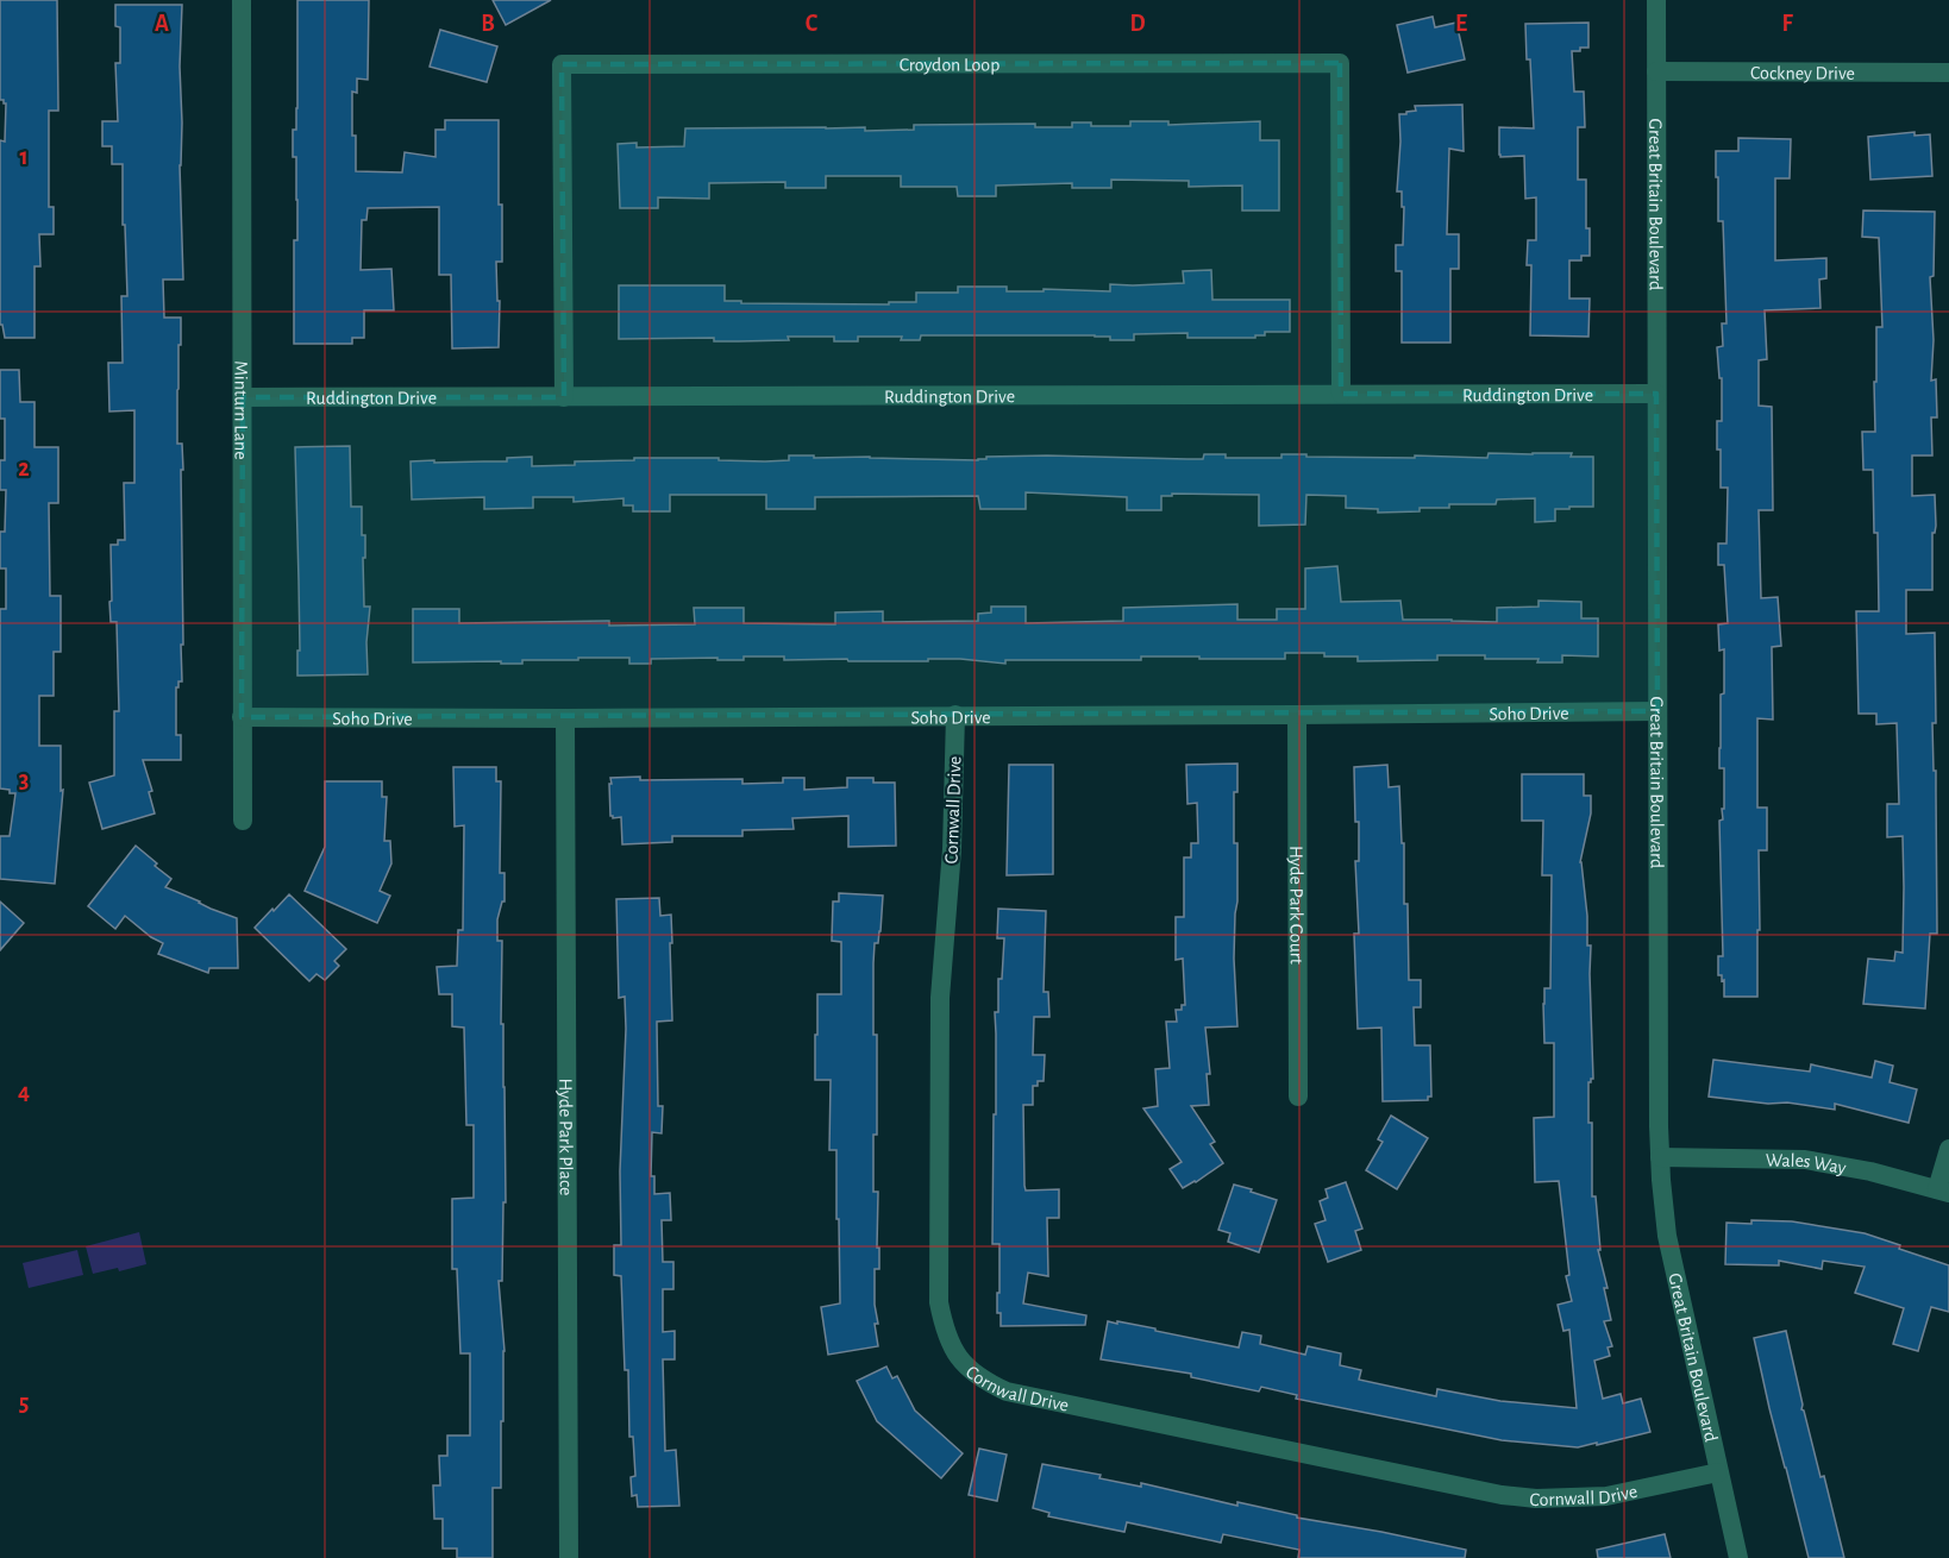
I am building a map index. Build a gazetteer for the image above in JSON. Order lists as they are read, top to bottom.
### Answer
{
  "streets": {
    "street": [
      "Croydon Loop",
      "Cockney Drive",
      "Great Britain Boulevard",
      "Ruddington Drive",
      "Minturn Lane",
      "Soho Drive",
      "Cornwall Drive",
      "Hyde Park Court",
      "Hyde Park Place",
      "Wales Way"
    ]
  },
  "crossings": [
    ["Croydon Loop", "Ruddington Drive"],
    ["Cockney Drive", "Great Britain Boulevard"],
    ["Great Britain Boulevard", "Ruddington Drive"],
    ["Great Britain Boulevard", "Soho Drive"],
    ["Great Britain Boulevard", "Cornwall Drive"],
    ["Great Britain Boulevard", "Wales Way"],
    ["Ruddington Drive", "Minturn Lane"],
    ["Minturn Lane", "Soho Drive"],
    ["Soho Drive", "Cornwall Drive"],
    ["Soho Drive", "Hyde Park Court"],
    ["Soho Drive", "Hyde Park Place"]
  ],
  "grid": {
    "columns": [
      "A",
      "B",
      "C",
      "D",
      "E",
      "F"
    ],
    "rows": [
      "1",
      "2",
      "3",
      "4",
      "5"
    ]
  }
}
